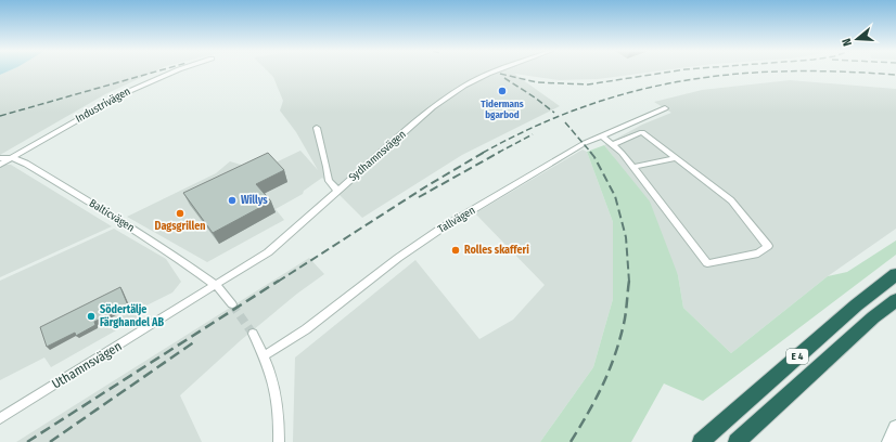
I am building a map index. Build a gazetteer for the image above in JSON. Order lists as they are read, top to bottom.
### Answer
{
  "streets": {
    "highway": ["E 4"],
    "street": [
      "Industrivägen",
      "Sydhamnsvägen",
      "Balticvägen",
      "Tallvägen",
      "Uthamnsvägen"
    ]
  },
  "crossings": [
    ["Industrivägen", "Balticvägen"],
    ["Sydhamnsvägen", "Balticvägen"],
    ["Sydhamnsvägen", "Uthamnsvägen"],
    ["Balticvägen", "Uthamnsvägen"]
  ],
  "places": [
    "Tidermans bgarbod",
    "Willys",
    "Dagsgrillen",
    "Rolles skafferi",
    "Södertälje Färghandel AB"
  ],
  "north": "left"
}
